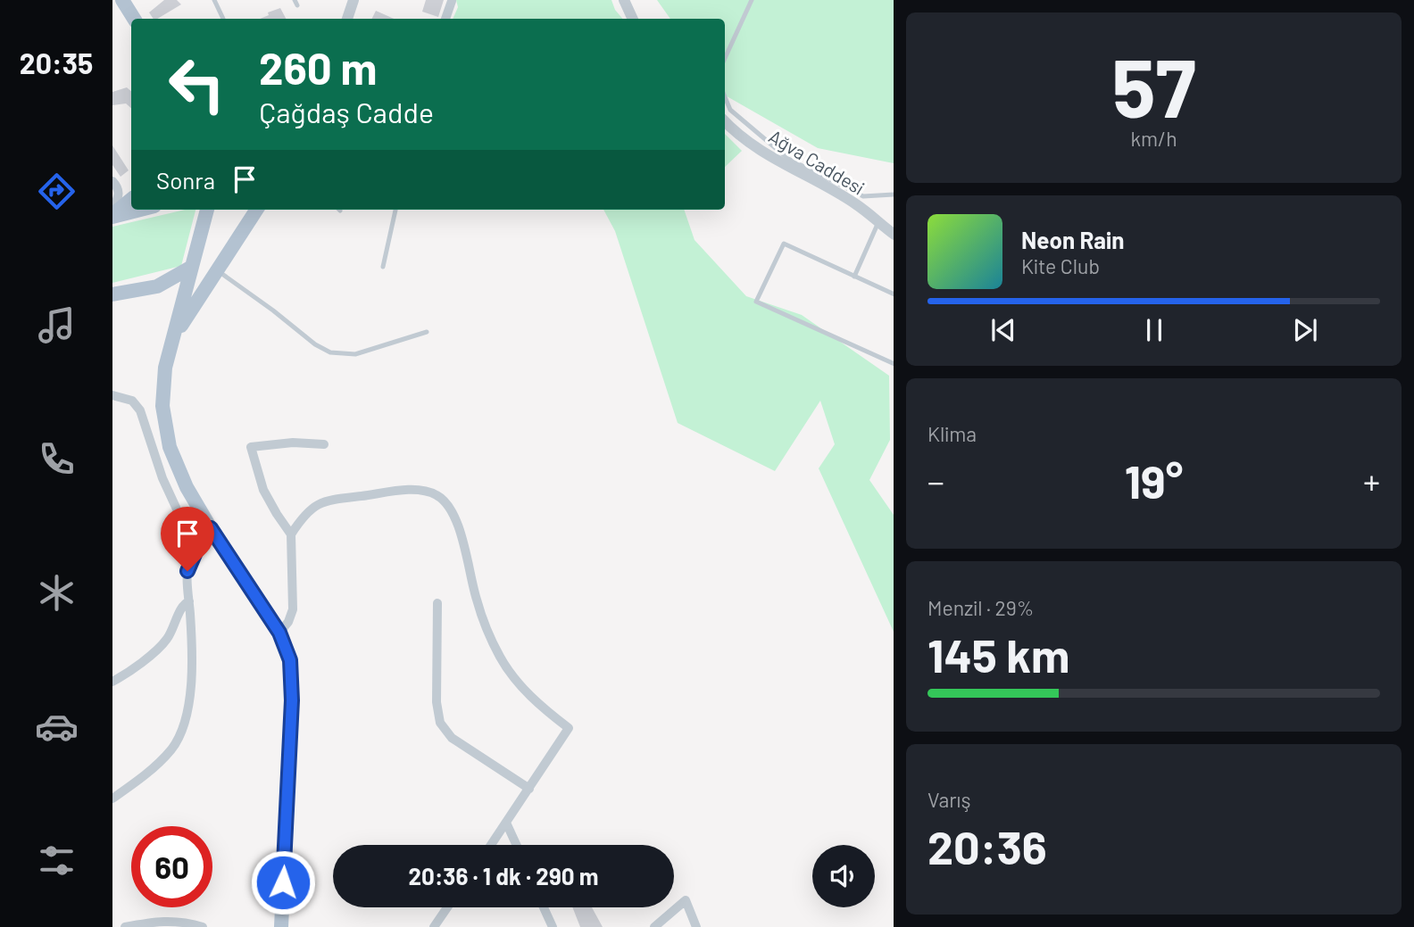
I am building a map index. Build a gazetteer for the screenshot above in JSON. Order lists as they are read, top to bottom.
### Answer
{
  "streets": {
    "street": ["Ağva Caddesi"]
  },
  "page": {
    "tabs": "20:35",
    "tile": [
      ["57", "km/h"],
      "Klima",
      ["Menzil · 29%", "145 km"],
      ["Varış", "20:36"]
    ],
    "turn": ["260 m", "Çağdaş Cadde"],
    "then": "Sonra",
    "song": ["Neon Rain", "Kite Club"],
    "heat": ["−", "19°", "+"],
    "limit": "60",
    "trip": "20:36 · 1 dk · 290 m"
  }
}
